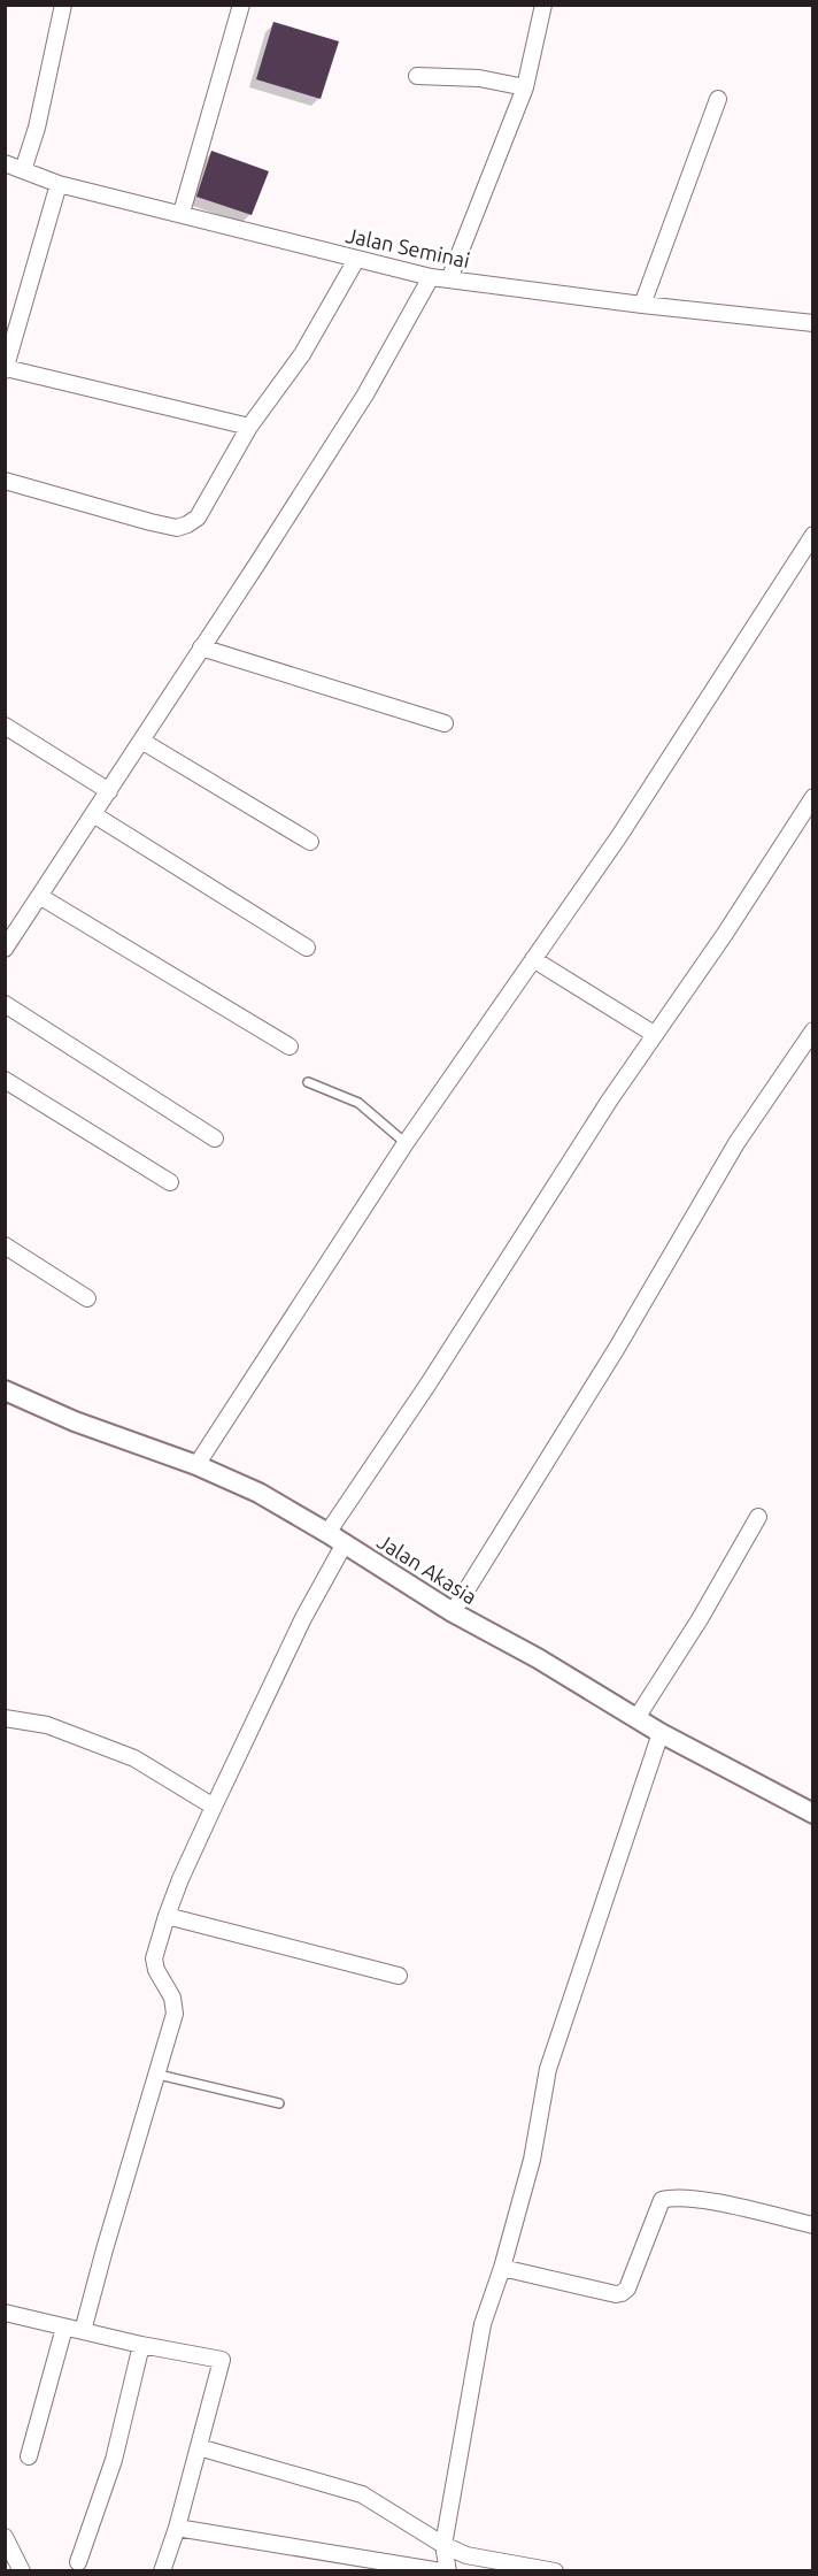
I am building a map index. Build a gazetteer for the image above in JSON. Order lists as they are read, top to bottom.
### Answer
{
  "streets": {
    "street": ["Jalan Seminai", "Jalan Akasia"]
  }
}
